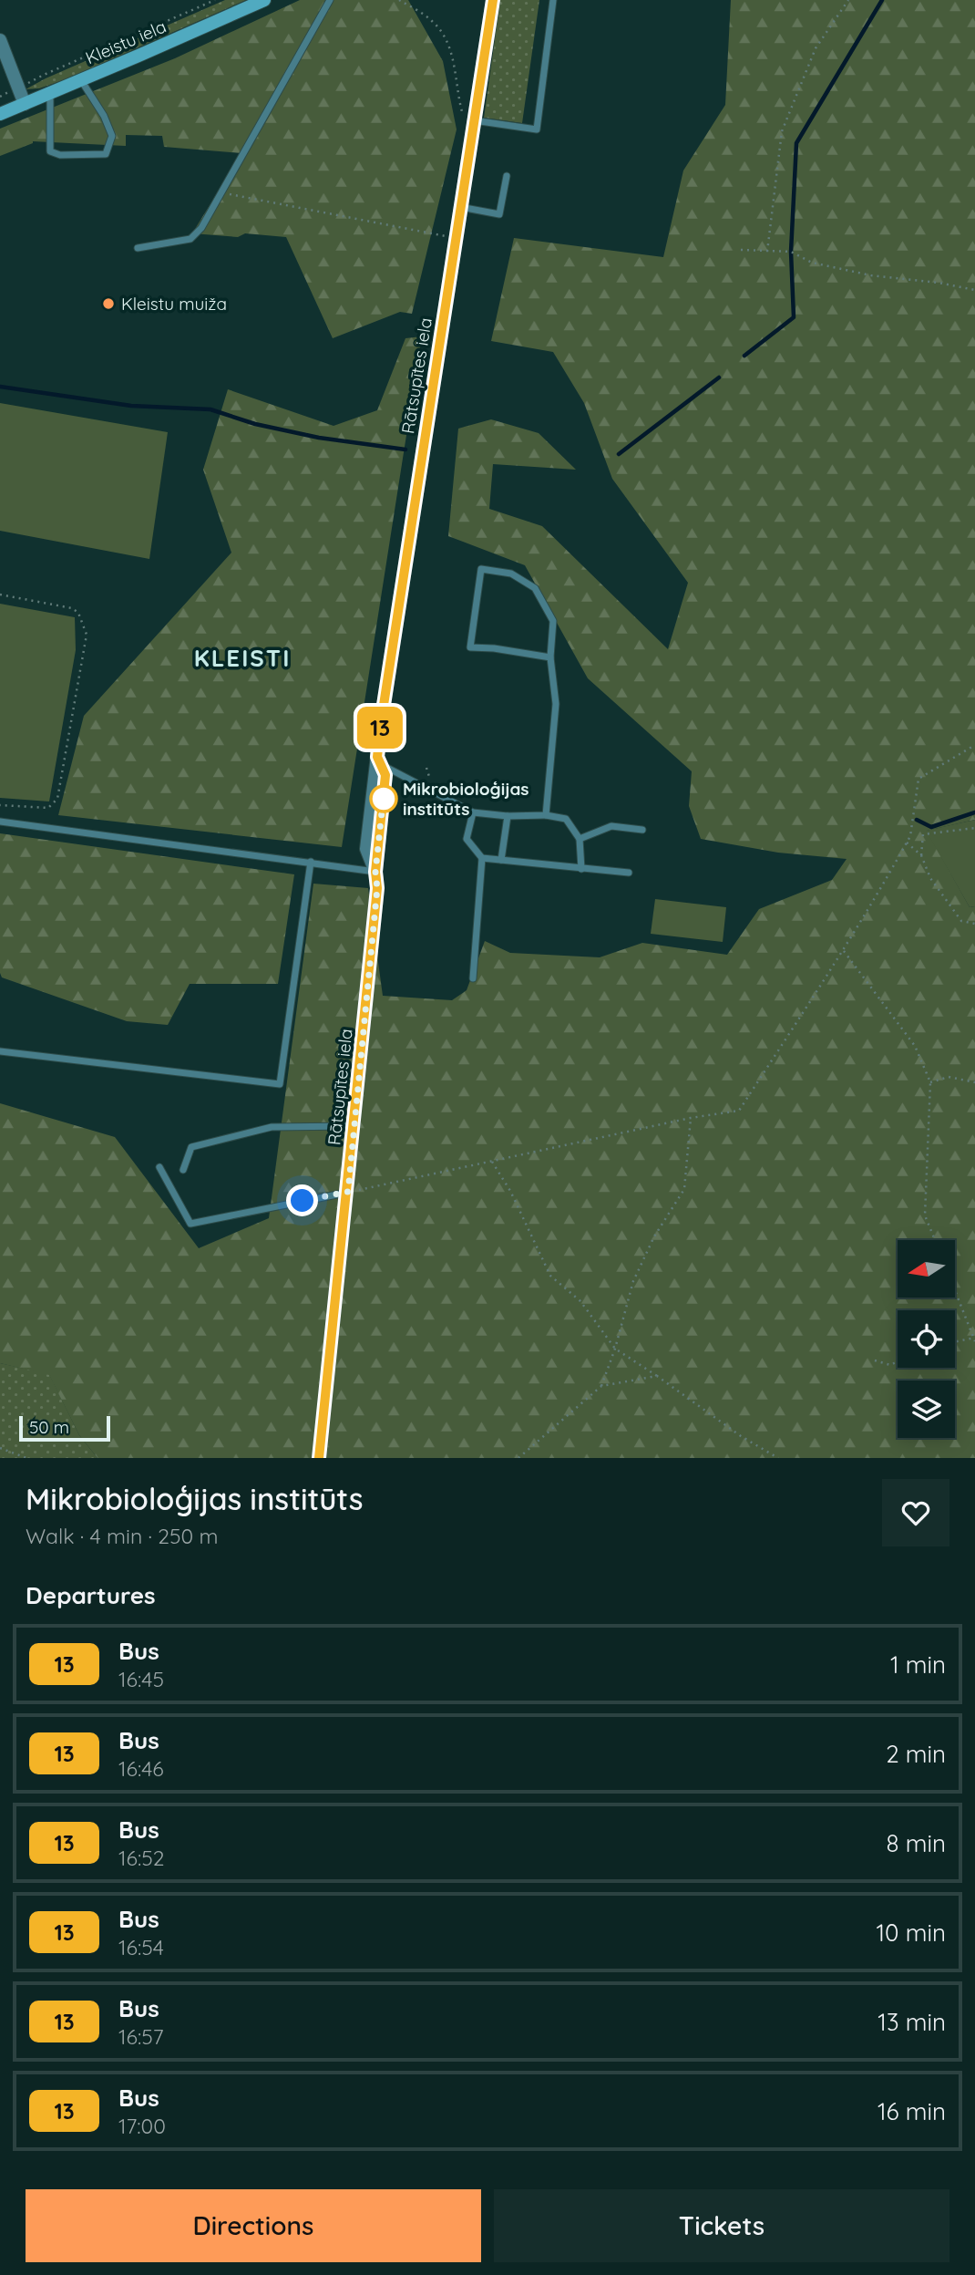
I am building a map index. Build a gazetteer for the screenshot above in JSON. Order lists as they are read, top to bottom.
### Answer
{
  "streets": {
    "main road": ["Kleistu iela"],
    "street": ["Rātsupītes iela"]
  },
  "districts": ["KLEISTI"],
  "places": ["Kleistu muiža", "Mikrobioloģijas institūts"],
  "lines": ["bus line 13"],
  "scale_bar": "50 m",
  "north": "left",
  "page": {
    "on_map": "13",
    "scale": "50 m",
    "heading": [
      ["Mikrobioloģijas institūts", "Walk · 4 min · 250 m"],
      "Departures"
    ],
    "list": [
      {
        "mark": "13",
        "name": "Bus",
        "note": "16:45",
        "value": "1 min"
      },
      {
        "mark": "13",
        "name": "Bus",
        "note": "16:46",
        "value": "2 min"
      },
      {
        "mark": "13",
        "name": "Bus",
        "note": "16:52",
        "value": "8 min"
      },
      {
        "mark": "13",
        "name": "Bus",
        "note": "16:54",
        "value": "10 min"
      },
      {
        "mark": "13",
        "name": "Bus",
        "note": "16:57",
        "value": "13 min"
      },
      {
        "mark": "13",
        "name": "Bus",
        "note": "17:00",
        "value": "16 min"
      }
    ],
    "buttons": ["Directions", "Tickets"]
  }
}
